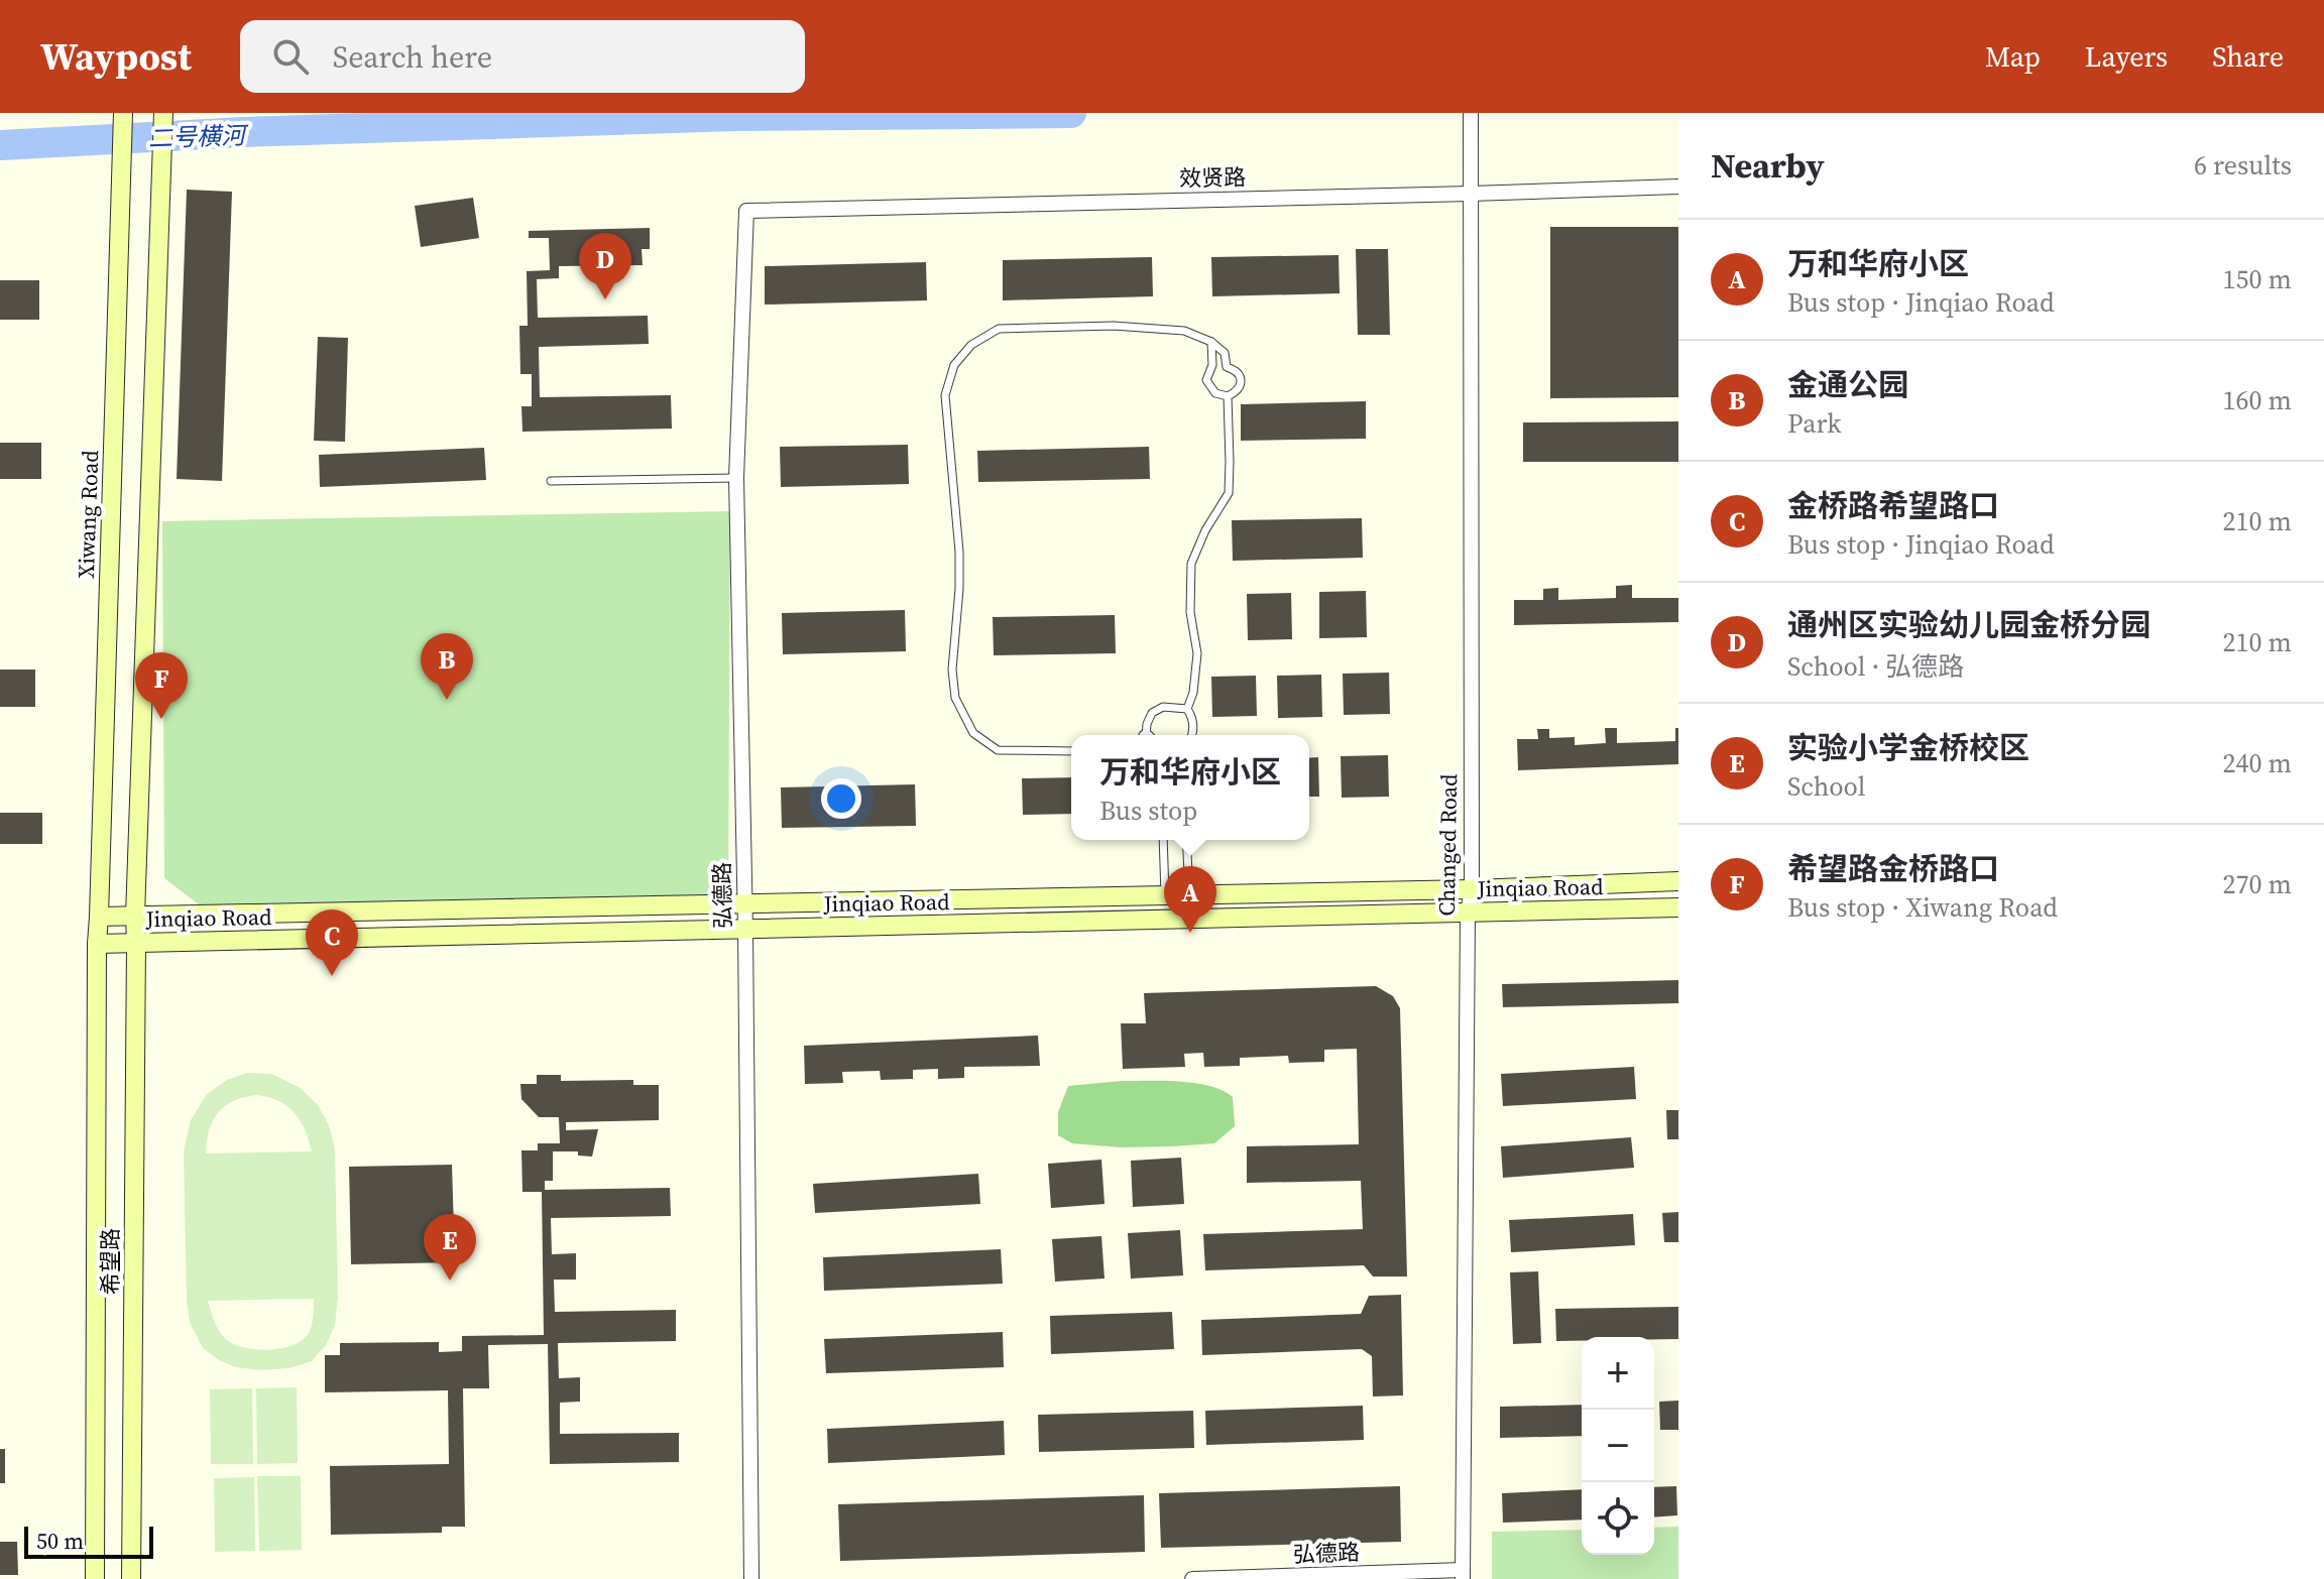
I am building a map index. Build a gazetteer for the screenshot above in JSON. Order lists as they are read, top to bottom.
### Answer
{
  "streets": {
    "street": [
      "效贤路",
      "Xiwang Road",
      "Changed Road",
      "Jinqiao Road",
      "弘德路",
      "希望路"
    ]
  },
  "crossings": [
    ["效贤路", "Changed Road"],
    ["效贤路", "弘德路"],
    ["Xiwang Road", "Jinqiao Road"],
    ["Xiwang Road", "希望路"],
    ["Changed Road", "Jinqiao Road"],
    ["Changed Road", "弘德路"],
    ["Jinqiao Road", "弘德路"],
    ["Jinqiao Road", "希望路"]
  ],
  "water": ["二号横河"],
  "scale_bar": "50 m",
  "page": {
    "header": "Waypost",
    "search": "Search here",
    "nav": ["Map", "Layers", "Share"],
    "heading": ["Nearby", "6 results"],
    "list": [
      {
        "mark": "A",
        "name": "万和华府小区",
        "note": "Bus stop · Jinqiao Road",
        "value": "150 m"
      },
      {
        "mark": "B",
        "name": "金通公园",
        "note": "Park",
        "value": "160 m"
      },
      {
        "mark": "C",
        "name": "金桥路希望路口",
        "note": "Bus stop · Jinqiao Road",
        "value": "210 m"
      },
      {
        "mark": "D",
        "name": "通州区实验幼儿园金桥分园",
        "note": "School · 弘德路",
        "value": "210 m"
      },
      {
        "mark": "E",
        "name": "实验小学金桥校区",
        "note": "School",
        "value": "240 m"
      },
      {
        "mark": "F",
        "name": "希望路金桥路口",
        "note": "Bus stop · Xiwang Road",
        "value": "270 m"
      }
    ],
    "pins": [
      "D",
      "B",
      "F",
      "A",
      "C",
      "E"
    ],
    "popup": ["万和华府小区", "Bus stop"],
    "map_buttons": ["+", "−"],
    "scale": "50 m"
  }
}
